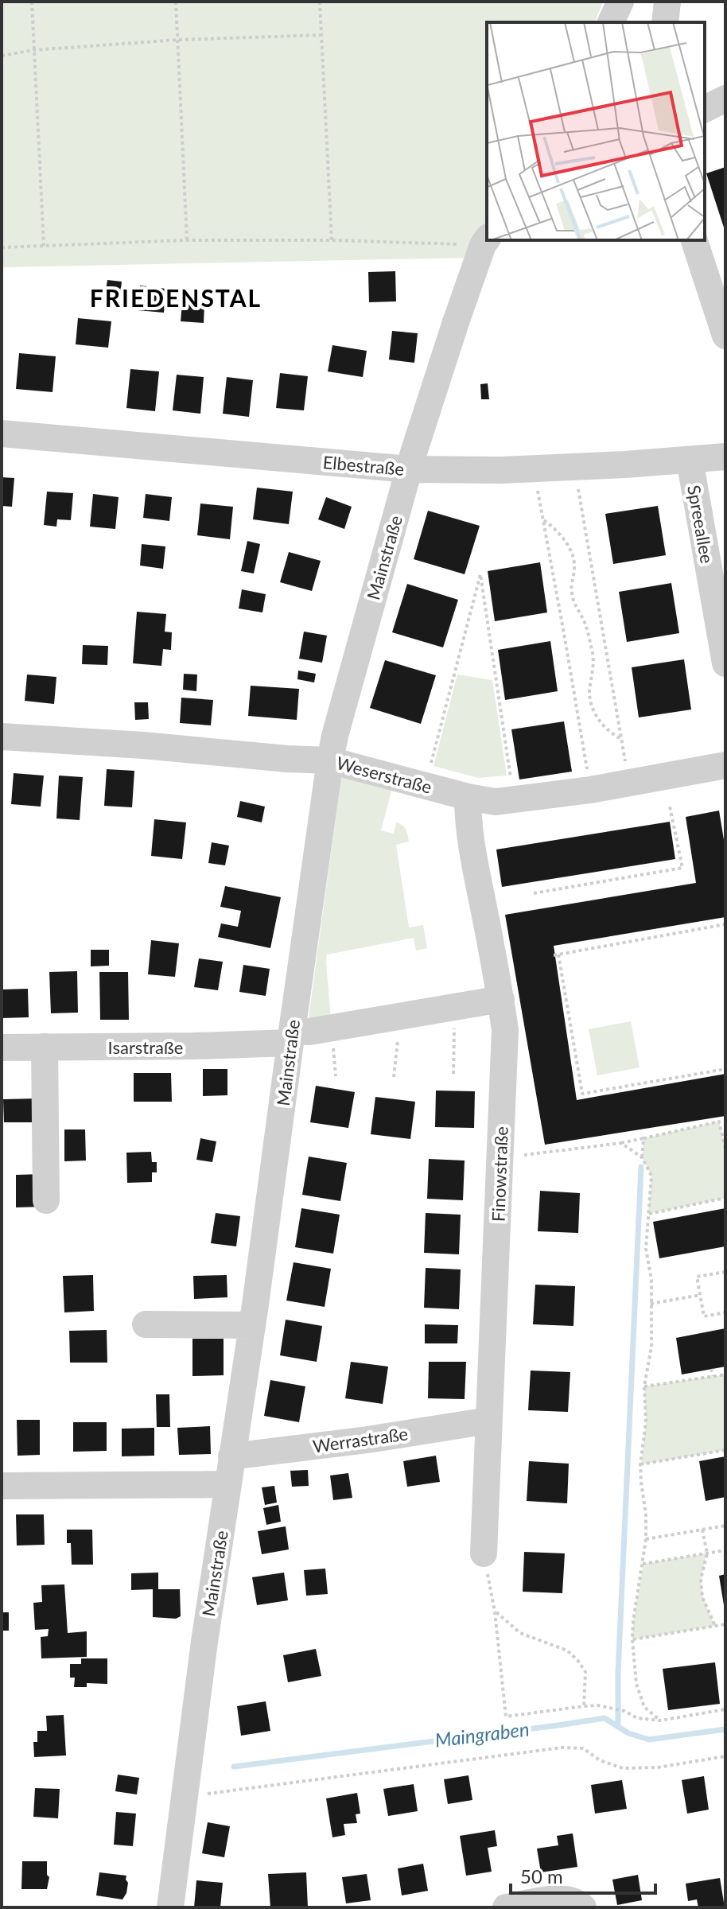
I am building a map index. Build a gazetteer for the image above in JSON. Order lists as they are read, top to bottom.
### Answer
{
  "streets": {
    "street": [
      "Elbestraße",
      "Spreeallee",
      "Mainstraße",
      "Weserstraße",
      "Isarstraße",
      "Finowstraße",
      "Werrastraße"
    ]
  },
  "crossings": [
    ["Elbestraße", "Spreeallee"],
    ["Elbestraße", "Mainstraße"],
    ["Mainstraße", "Weserstraße"],
    ["Mainstraße", "Isarstraße"],
    ["Mainstraße", "Werrastraße"],
    ["Weserstraße", "Finowstraße"],
    ["Isarstraße", "Finowstraße"],
    ["Finowstraße", "Werrastraße"]
  ],
  "districts": ["FRIEDENSTAL"],
  "water": ["Maingraben"],
  "scale_bar": "50 m"
}
